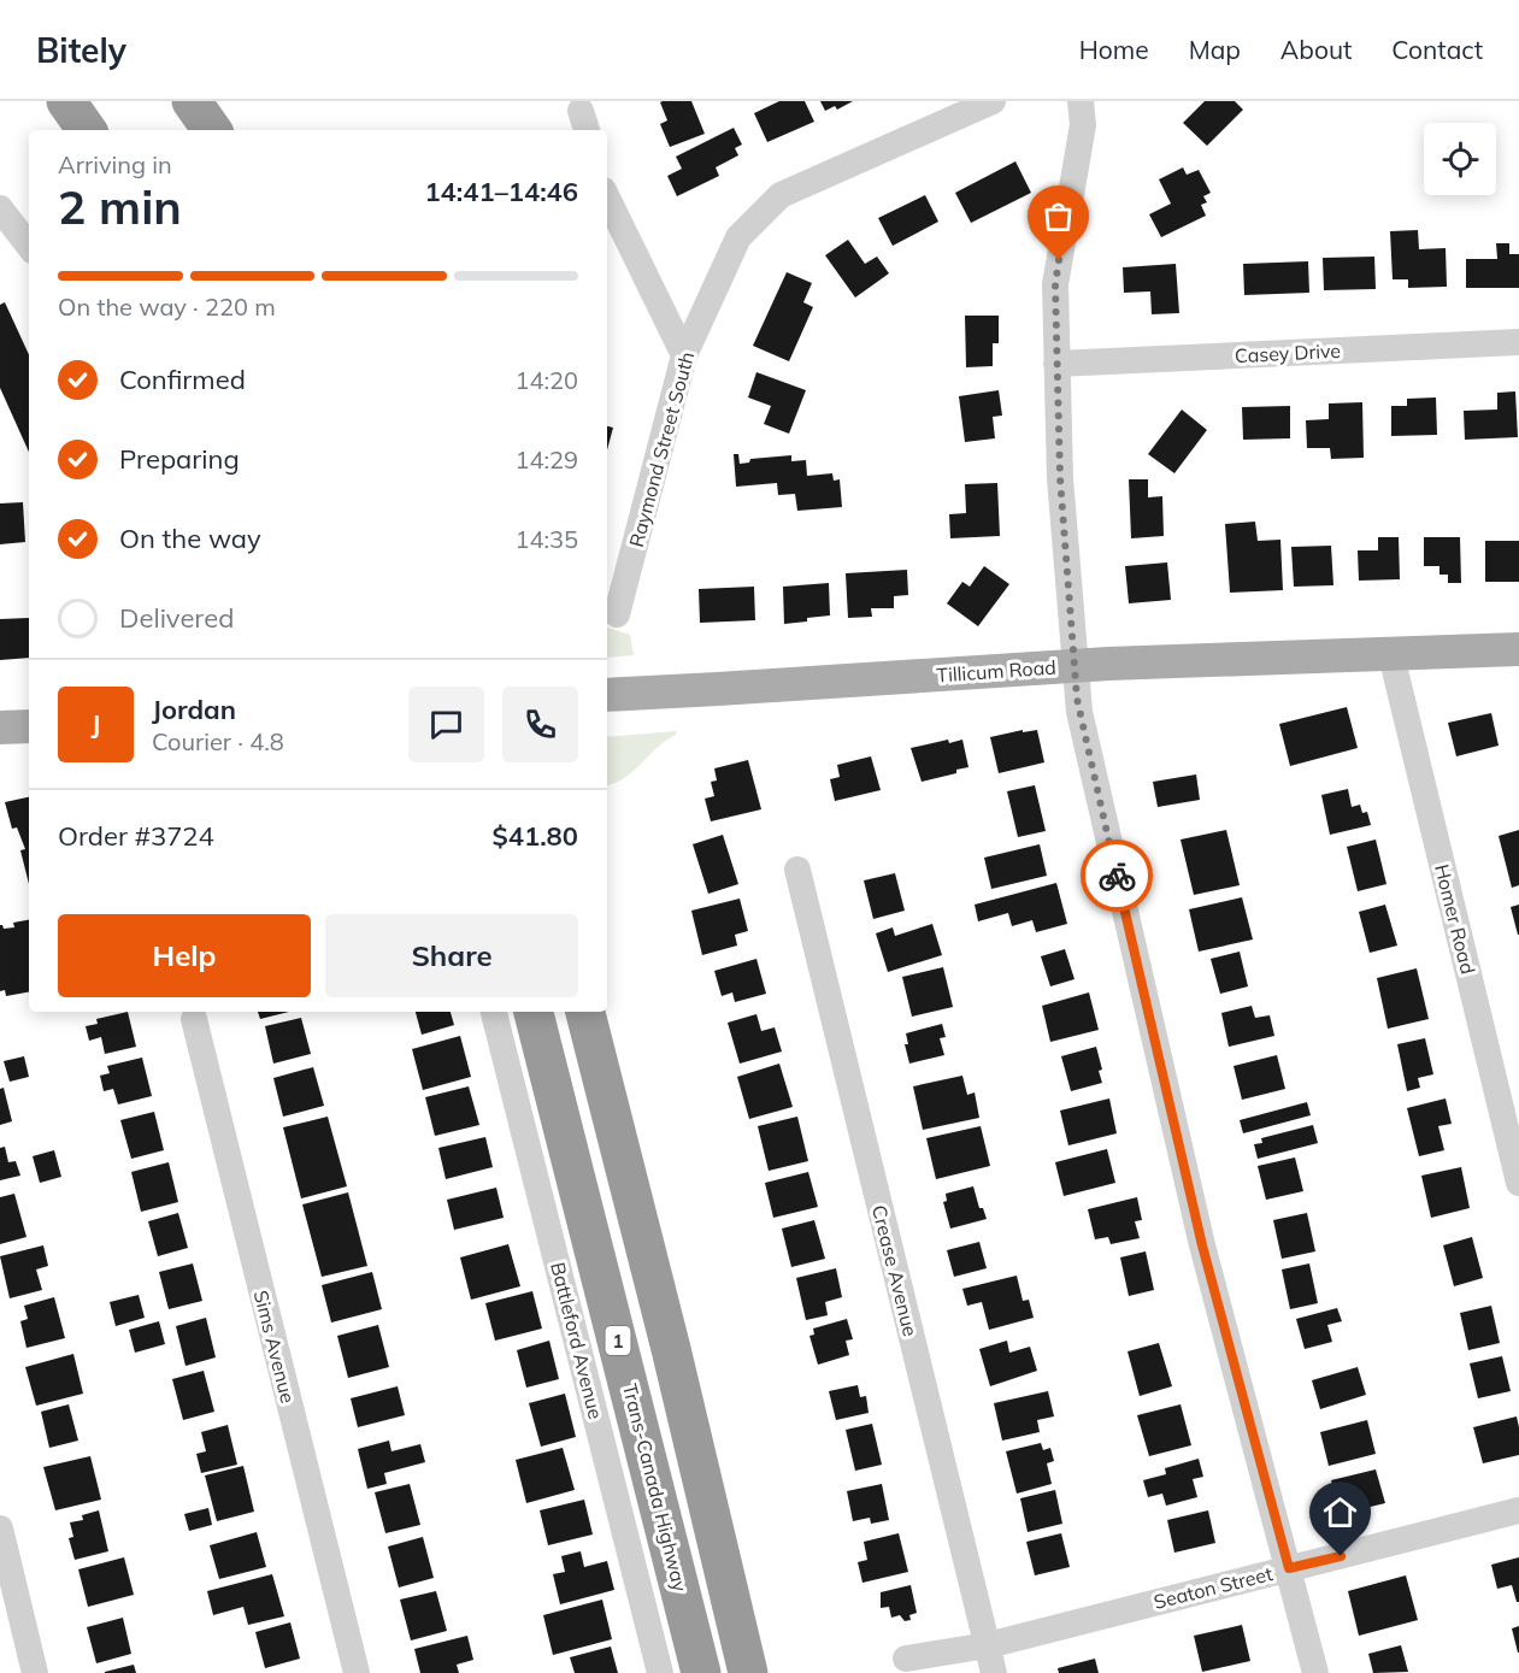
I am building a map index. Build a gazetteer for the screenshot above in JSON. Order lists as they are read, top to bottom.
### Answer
{
  "streets": {
    "highway": ["1", "Trans-Canada Highway"],
    "main road": ["Tillicum Road"],
    "street": [
      "Casey Drive",
      "Raymond Street South",
      "Homer Road",
      "Crease Avenue",
      "Battleford Avenue",
      "Sims Avenue",
      "Seaton Street"
    ]
  },
  "crossings": [
    ["Tillicum Road", "Homer Road"],
    ["Crease Avenue", "Seaton Street"]
  ],
  "page": {
    "header": "Bitely",
    "nav": [
      "Home",
      "Map",
      "About",
      "Contact"
    ],
    "heading": ["2 min", "Arriving in", "14:41–14:46"],
    "panel": [
      "Jordan",
      "Courier · 4.8",
      "Order #3724",
      "$41.80"
    ],
    "bar": "On the way · 220 m",
    "list": [
      ["Confirmed", "14:20"],
      ["Preparing", "14:29"],
      ["On the way", "14:35"],
      "Delivered"
    ],
    "round": "J",
    "buttons": ["Help", "Share"]
  }
}
